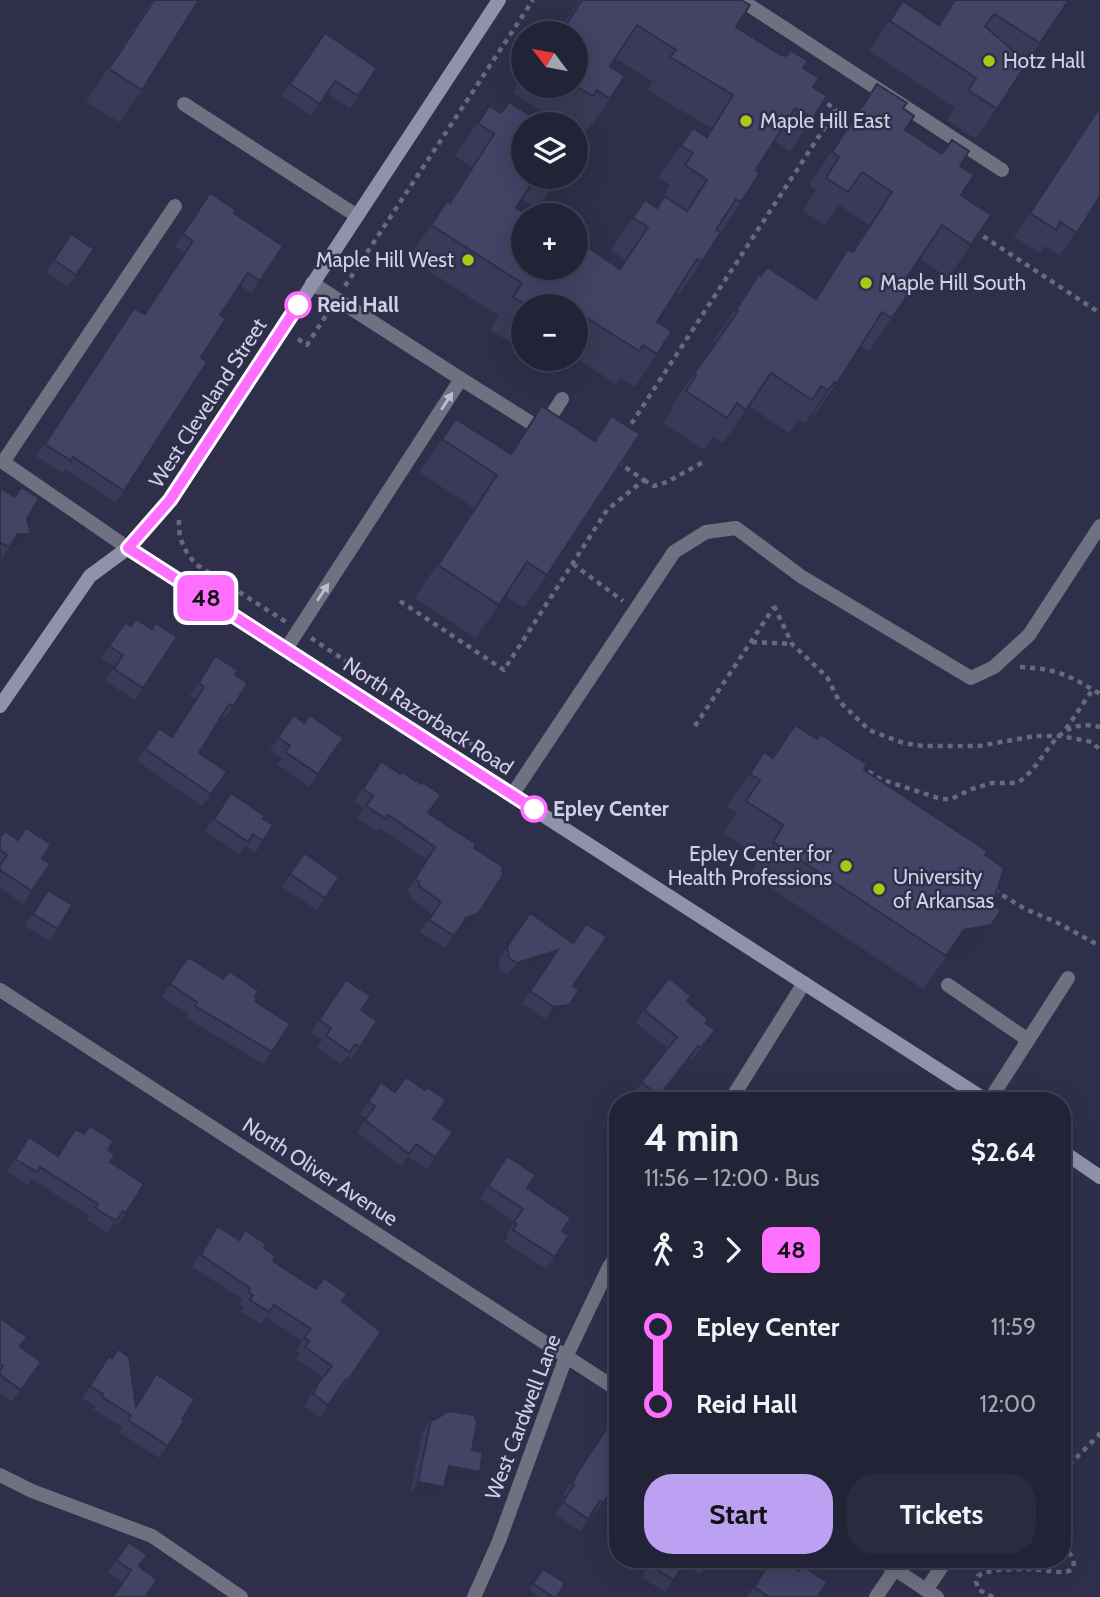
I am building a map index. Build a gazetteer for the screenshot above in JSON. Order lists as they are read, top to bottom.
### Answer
{
  "streets": {
    "street": [
      "West Cleveland Street",
      "North Razorback Road",
      "North Oliver Avenue",
      "West Cardwell Lane"
    ]
  },
  "crossings": [
    ["West Cleveland Street", "North Razorback Road"],
    ["North Oliver Avenue", "West Cardwell Lane"]
  ],
  "places": [
    "Hotz Hall",
    "Maple Hill East",
    "Maple Hill West",
    "Maple Hill South",
    "Reid Hall",
    "Epley Center",
    "Epley Center for Health Professions",
    "University of Arkansas"
  ],
  "lines": ["bus line 48"],
  "north": "top left",
  "page": {
    "on_map": "48",
    "map_buttons": ["+", "−"],
    "heading": ["4 min", "11:56 – 12:00 · Bus", "$2.64"],
    "legs": ["3", "48"],
    "list": [
      {
        "name": "Epley Center",
        "value": "11:59"
      },
      {
        "name": "Reid Hall",
        "value": "12:00"
      }
    ],
    "buttons": ["Start", "Tickets"]
  }
}
